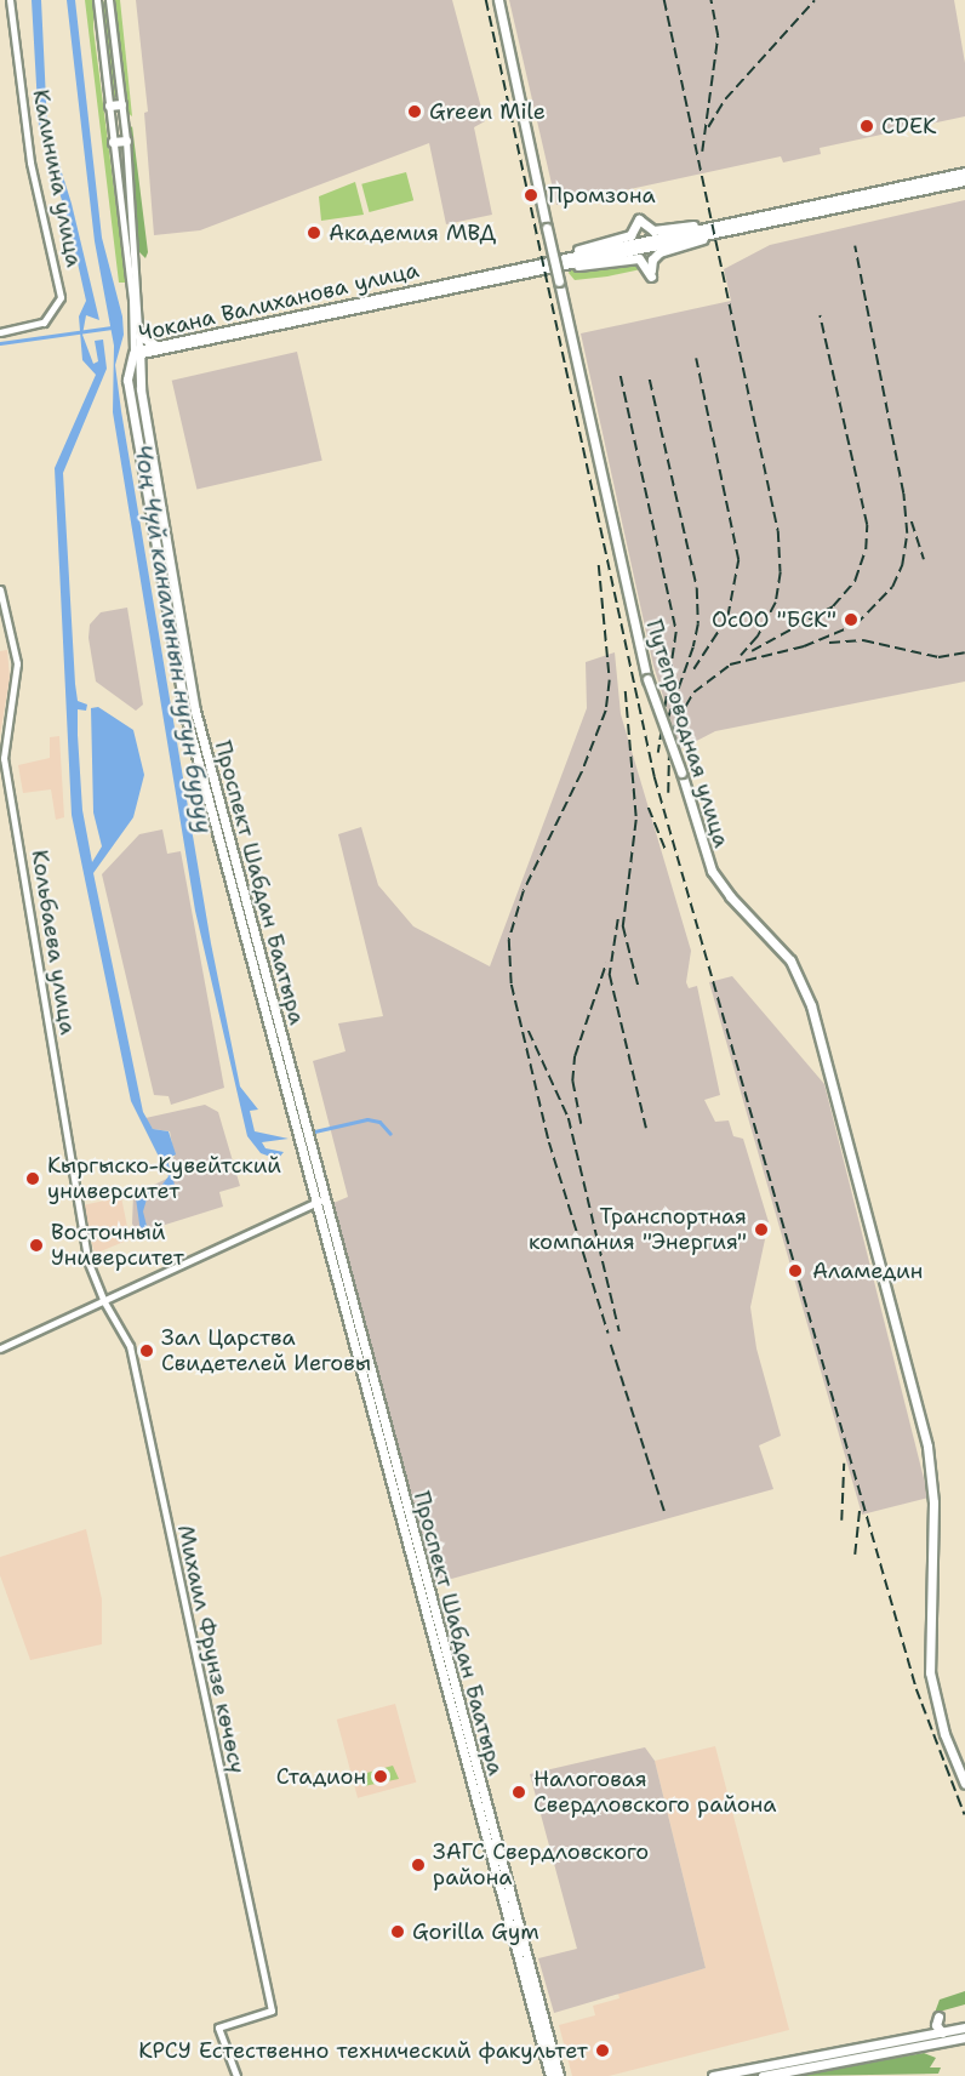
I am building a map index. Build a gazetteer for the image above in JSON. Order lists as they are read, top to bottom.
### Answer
{
  "streets": {
    "main road": [
      "Калинина улица",
      "Чокана Валиханова улица",
      "Путепроводная улица",
      "Проспект Шабдан Баатыра",
      "Кольбаева улица",
      "Михаил Фрунзе көчөсү"
    ]
  },
  "crossings": [
    ["Чокана Валиханова улица", "Проспект Шабдан Баатыра"],
    ["Кольбаева улица", "Михаил Фрунзе көчөсү"]
  ],
  "water": ["Чоң Чүй каналынын нугун буруу"],
  "places": [
    "Green Mile",
    "CDEK",
    "Промзона",
    "Академия МВД",
    "ОсОО \"БСК\"",
    "Кыргыско-Кувейтский университет",
    "Транспортная компания \"Энергия\"",
    "Восточный Университет",
    "Аламедин",
    "Зал Царства Свидетелей Иеговы",
    "Стадион",
    "Налоговая Свердловского района",
    "ЗАГС Свердловского района",
    "Gorilla Gym",
    "КРСУ Естественно технический факультет"
  ]
}
